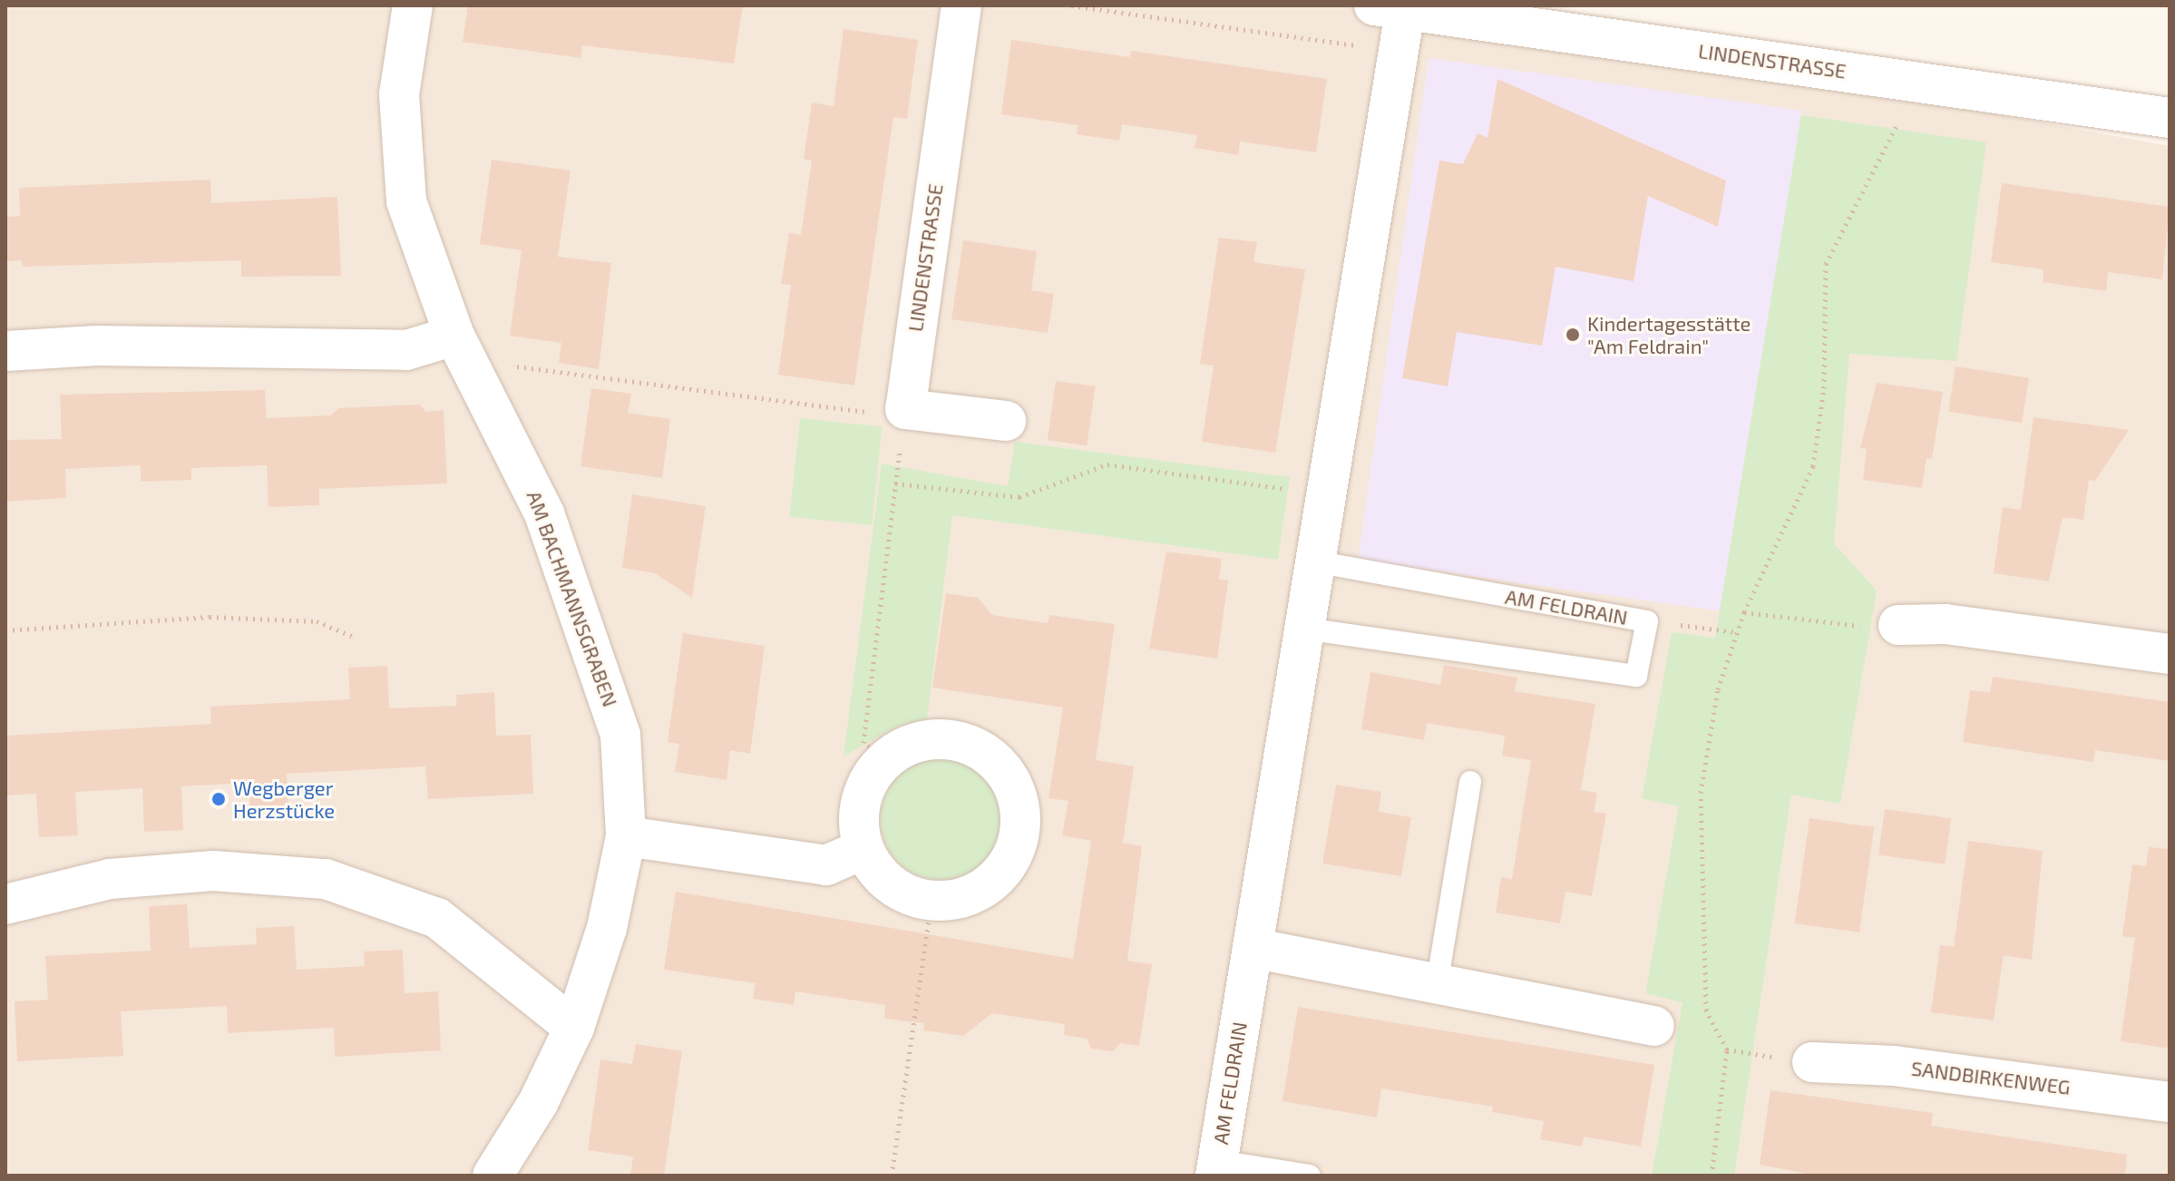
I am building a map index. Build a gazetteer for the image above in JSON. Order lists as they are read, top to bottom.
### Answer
{
  "streets": {
    "street": [
      "LINDENSTRASSE",
      "AM BACHMANNSGRABEN",
      "AM FELDRAIN",
      "SANDBIRKENWEG"
    ]
  },
  "crossings": [
    ["LINDENSTRASSE", "AM FELDRAIN"]
  ],
  "places": ["Kindertagesstätte \"Am Feldrain\"", "Wegberger Herzstücke"]
}
